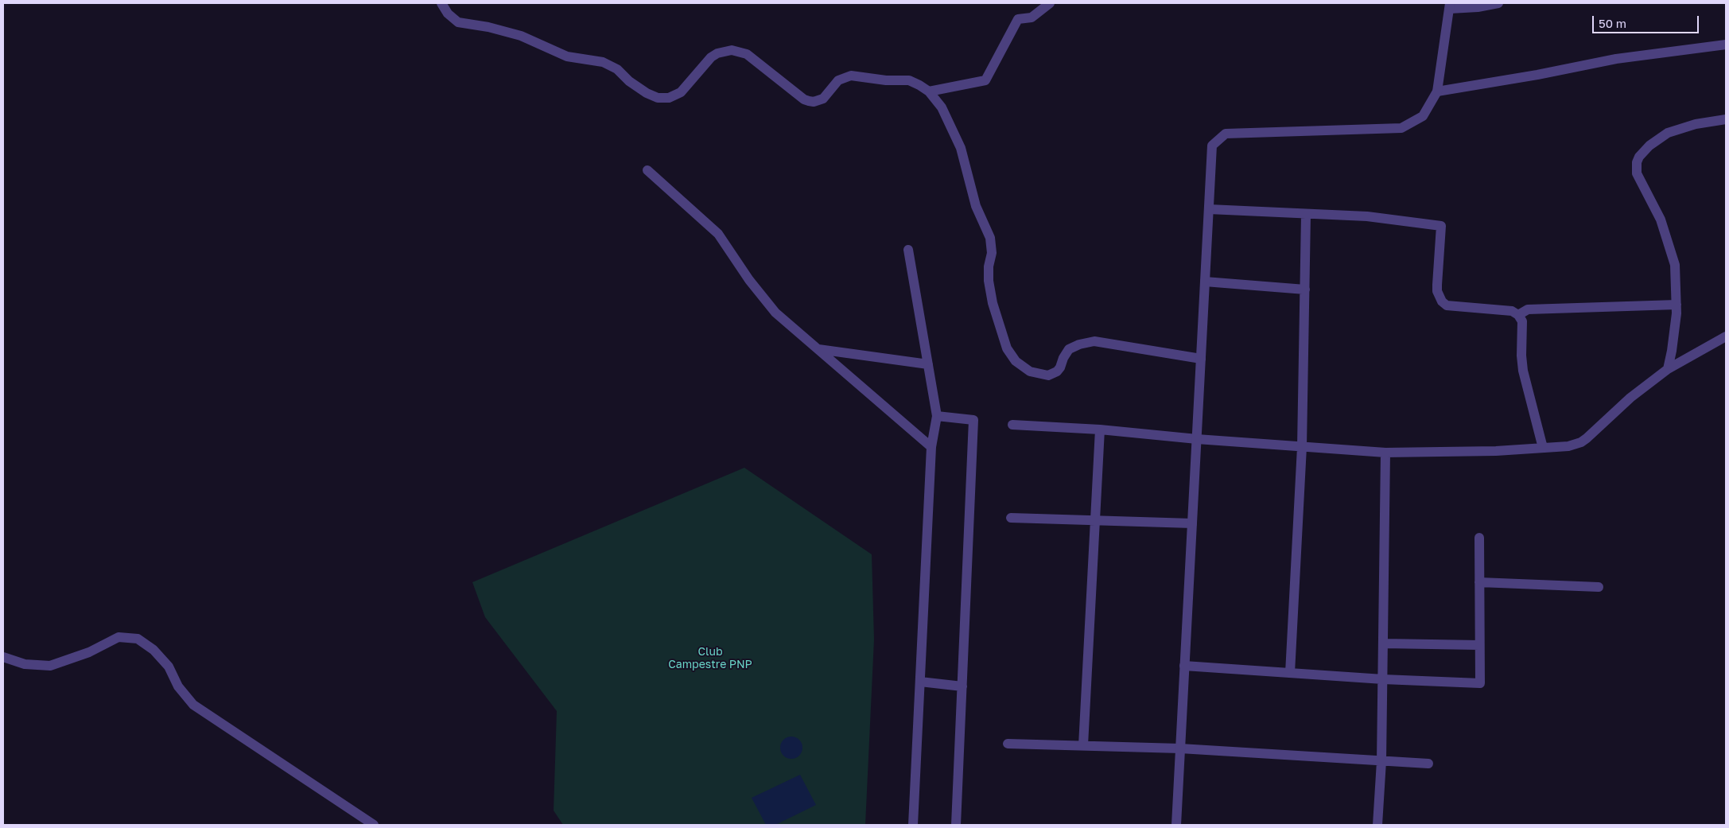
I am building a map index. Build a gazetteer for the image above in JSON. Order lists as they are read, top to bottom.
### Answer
{
  "parks": ["Club Campestre PNP"],
  "scale_bar": "50 m"
}
